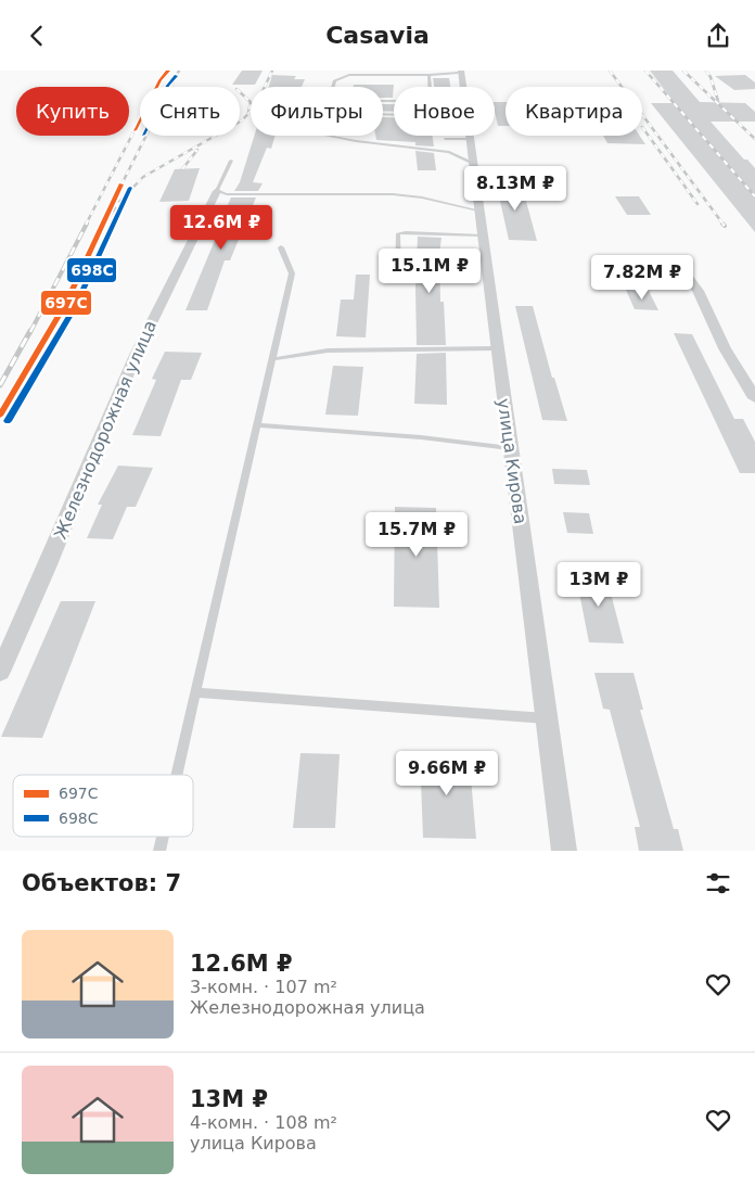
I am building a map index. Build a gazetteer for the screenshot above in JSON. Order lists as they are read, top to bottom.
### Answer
{
  "streets": {
    "street": ["Железнодорожная улица", "улица Кирова"]
  },
  "lines": ["transit line 697С", "transit line 698С"],
  "legend": ["697С", "698С"],
  "page": {
    "header": "Casavia",
    "chip": [
      "Купить",
      "Снять",
      "Фильтры",
      "Новое",
      "Квартира"
    ],
    "price": [
      "8.13M ₽",
      "12.6M ₽",
      "15.1M ₽",
      "7.82M ₽",
      "15.7M ₽",
      "13M ₽",
      "9.66M ₽"
    ],
    "heading": "Объектов: 7",
    "list": [
      {
        "name": "12.6M ₽",
        "note": "3-комн. · 107 m² · Железнодорожная улица"
      },
      {
        "name": "13M ₽",
        "note": "4-комн. · 108 m² · улица Кирова"
      }
    ]
  }
}
